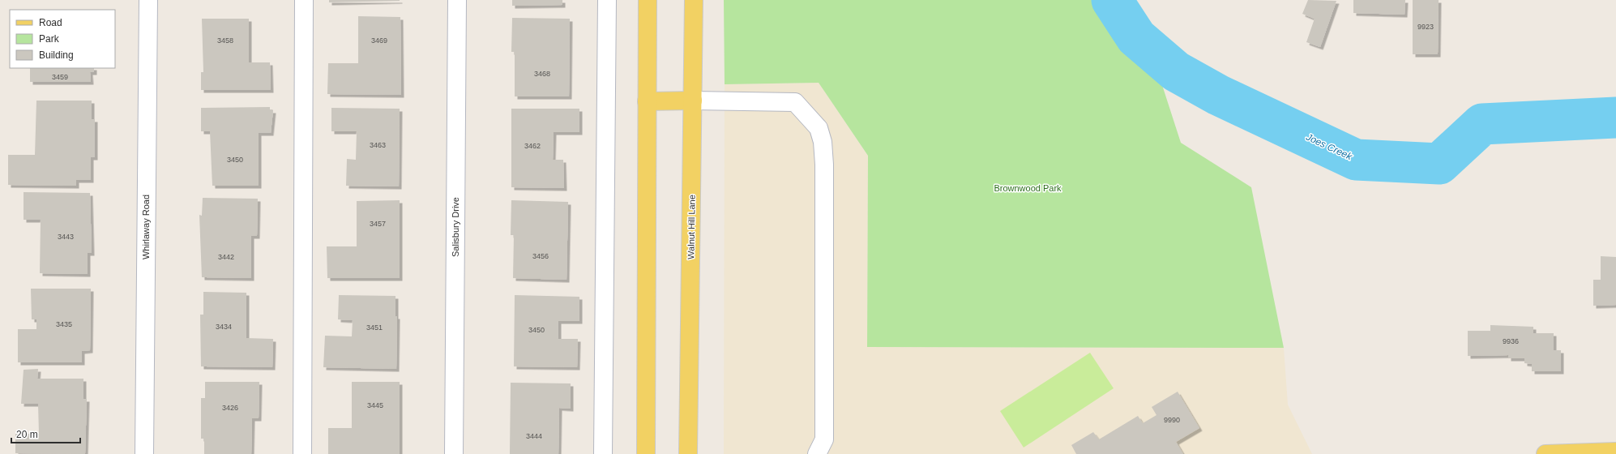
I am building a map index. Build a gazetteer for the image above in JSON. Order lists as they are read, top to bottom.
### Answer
{
  "streets": {
    "main road": ["Walnut Hill Lane"],
    "street": ["Whirlaway Road", "Salisbury Drive"]
  },
  "water": ["Joes Creek"],
  "parks": ["Brownwood Park"],
  "house_numbers": [
    "9923",
    "3458",
    "3469",
    "3468",
    "3459",
    "3463",
    "3462",
    "3450",
    "3457",
    "3443",
    "3456",
    "3442",
    "3435",
    "3434",
    "3451",
    "3450",
    "9936",
    "3445",
    "3426",
    "9990",
    "3444"
  ],
  "legend": ["Road", "Park", "Building"],
  "scale_bar": "20 m"
}
